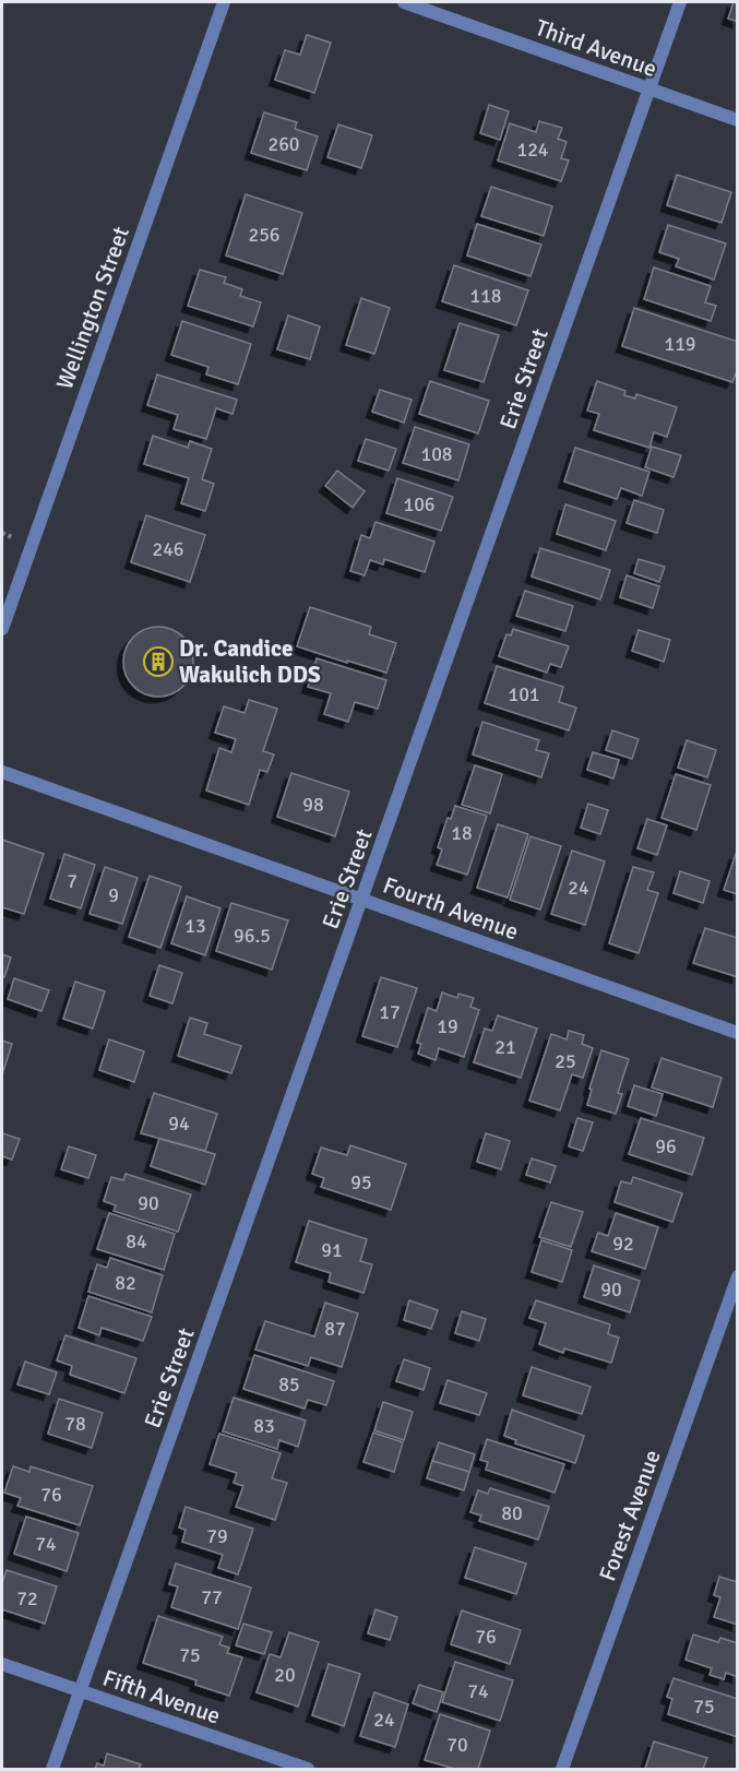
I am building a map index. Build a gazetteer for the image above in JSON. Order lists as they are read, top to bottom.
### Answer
{
  "streets": {
    "street": [
      "Third Avenue",
      "Wellington Street",
      "Erie Street",
      "Fourth Avenue",
      "Forest Avenue",
      "Fifth Avenue"
    ]
  },
  "crossings": [
    ["Third Avenue", "Erie Street"],
    ["Erie Street", "Fourth Avenue"],
    ["Erie Street", "Fifth Avenue"]
  ],
  "places": {
    "building": ["Dr. Candice Wakulich DDS"]
  },
  "house_numbers": [
    "260",
    "124",
    "256",
    "118",
    "119",
    "108",
    "106",
    "246",
    "101",
    "98",
    "18",
    "7",
    "24",
    "9",
    "13",
    "96.5",
    "17",
    "19",
    "21",
    "25",
    "94",
    "96",
    "95",
    "90",
    "84",
    "92",
    "91",
    "82",
    "90",
    "87",
    "85",
    "78",
    "83",
    "76",
    "80",
    "79",
    "74",
    "77",
    "72",
    "76",
    "75",
    "20",
    "74",
    "75",
    "24",
    "70"
  ]
}
